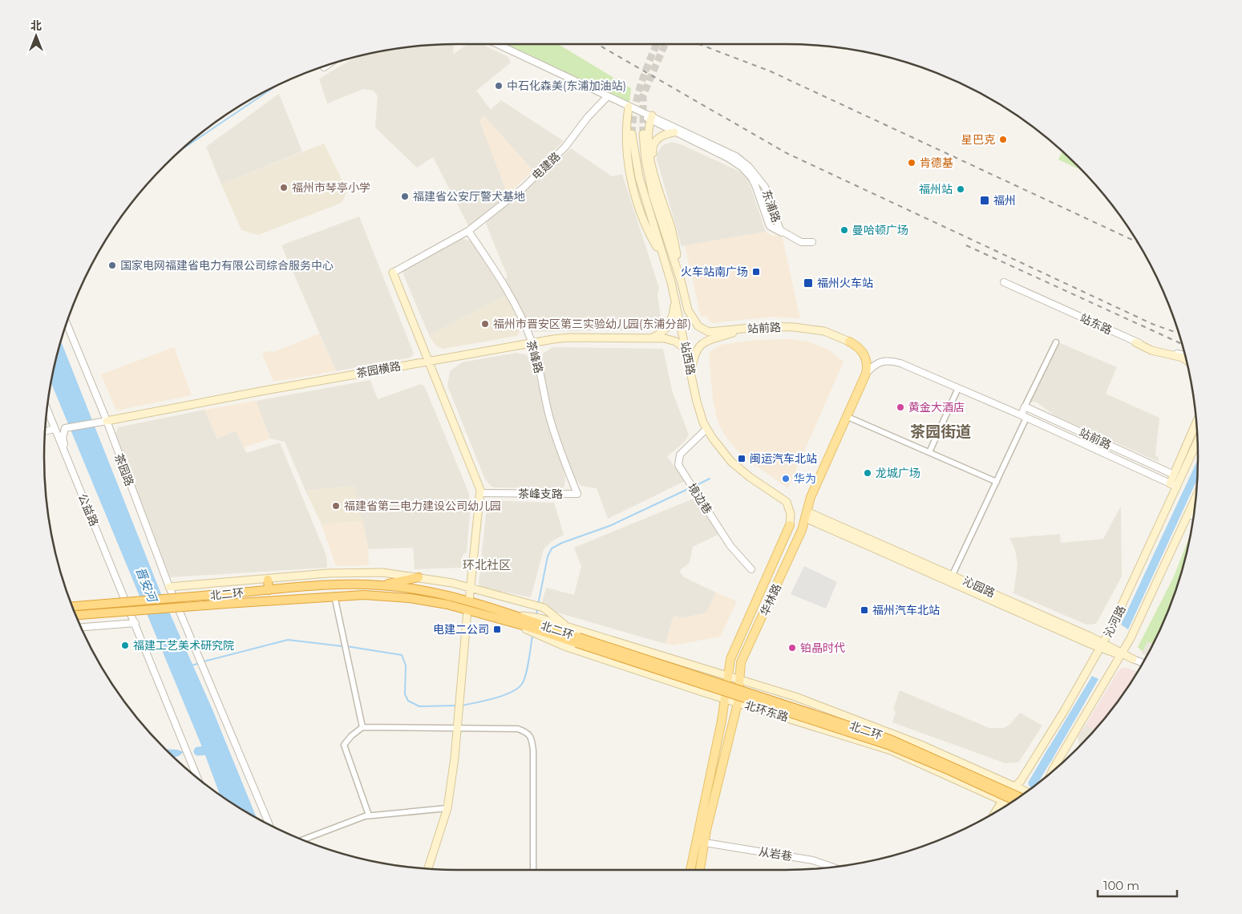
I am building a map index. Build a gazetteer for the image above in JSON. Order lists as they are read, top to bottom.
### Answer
{
  "streets": {
    "highway": ["北二环"],
    "main road": [
      "站前路",
      "站西路",
      "茶园横路",
      "沁园路",
      "华林路",
      "沁河路",
      "北环东路"
    ],
    "street": [
      "电建路",
      "东浦路",
      "站东路",
      "茶峰路",
      "茶园路",
      "茶峰支路",
      "境边巷",
      "公益路",
      "从岩巷"
    ]
  },
  "crossings": [
    ["电建路", "东浦路"],
    ["电建路", "茶峰路"],
    ["站前路", "华林路"],
    ["站前路", "沁河路"],
    ["茶峰路", "茶园横路"],
    ["茶峰路", "茶峰支路"],
    ["站西路", "茶园横路"],
    ["站西路", "境边巷"],
    ["站西路", "华林路"],
    ["茶园横路", "茶园路"],
    ["沁园路", "华林路"],
    ["沁园路", "沁河路"],
    ["北二环", "北环东路"],
    ["华林路", "北环东路"],
    ["华林路", "从岩巷"],
    ["沁河路", "北环东路"]
  ],
  "districts": ["茶园街道", "环北社区"],
  "water": ["晋安河"],
  "places": {
    "other": [
      "中石化森美(东浦加油站)",
      "星巴克",
      "肯德基",
      "福州市琴亭小学",
      "福州站",
      "福建省公安厅警犬基地",
      "曼哈顿广场",
      "国家电网福建省电力有限公司综合服务中心",
      "福州市晋安区第三实验幼儿园(东浦分部)",
      "黄金大酒店",
      "龙城广场",
      "华为",
      "福建省第二电力建设公司幼儿园",
      "福建工艺美术研究院",
      "铂晶时代"
    ],
    "transit": [
      "福州",
      "火车站南广场",
      "福州火车站",
      "闽运汽车北站",
      "福州汽车北站",
      "电建二公司"
    ]
  },
  "scale_bar": "100 m",
  "north": "top"
}
